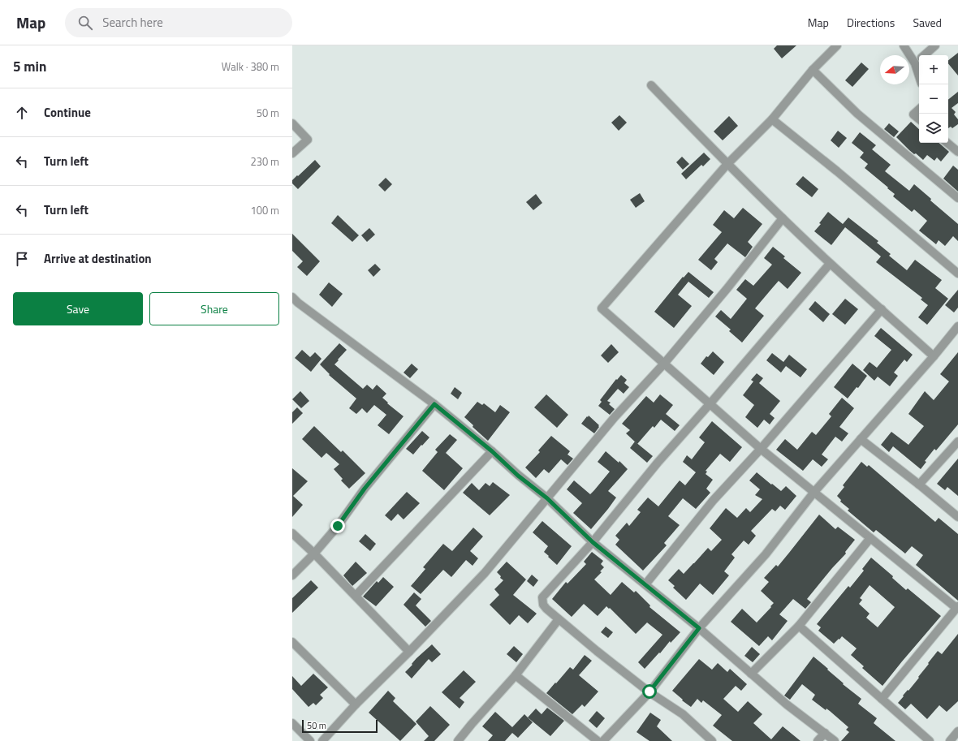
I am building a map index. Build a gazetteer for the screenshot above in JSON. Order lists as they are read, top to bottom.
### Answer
{
  "scale_bar": "50 m",
  "north": "left",
  "page": {
    "header": "Map",
    "search": "Search here",
    "nav": ["Map", "Directions", "Saved"],
    "heading": ["5 min", "Walk · 380 m"],
    "map_buttons": ["+", "−"],
    "list": [
      ["Continue", "50 m"],
      ["Turn left", "230 m"],
      ["Turn left", "100 m"],
      "Arrive at destination"
    ],
    "buttons": ["Save", "Share"],
    "scale": "50 m"
  }
}
